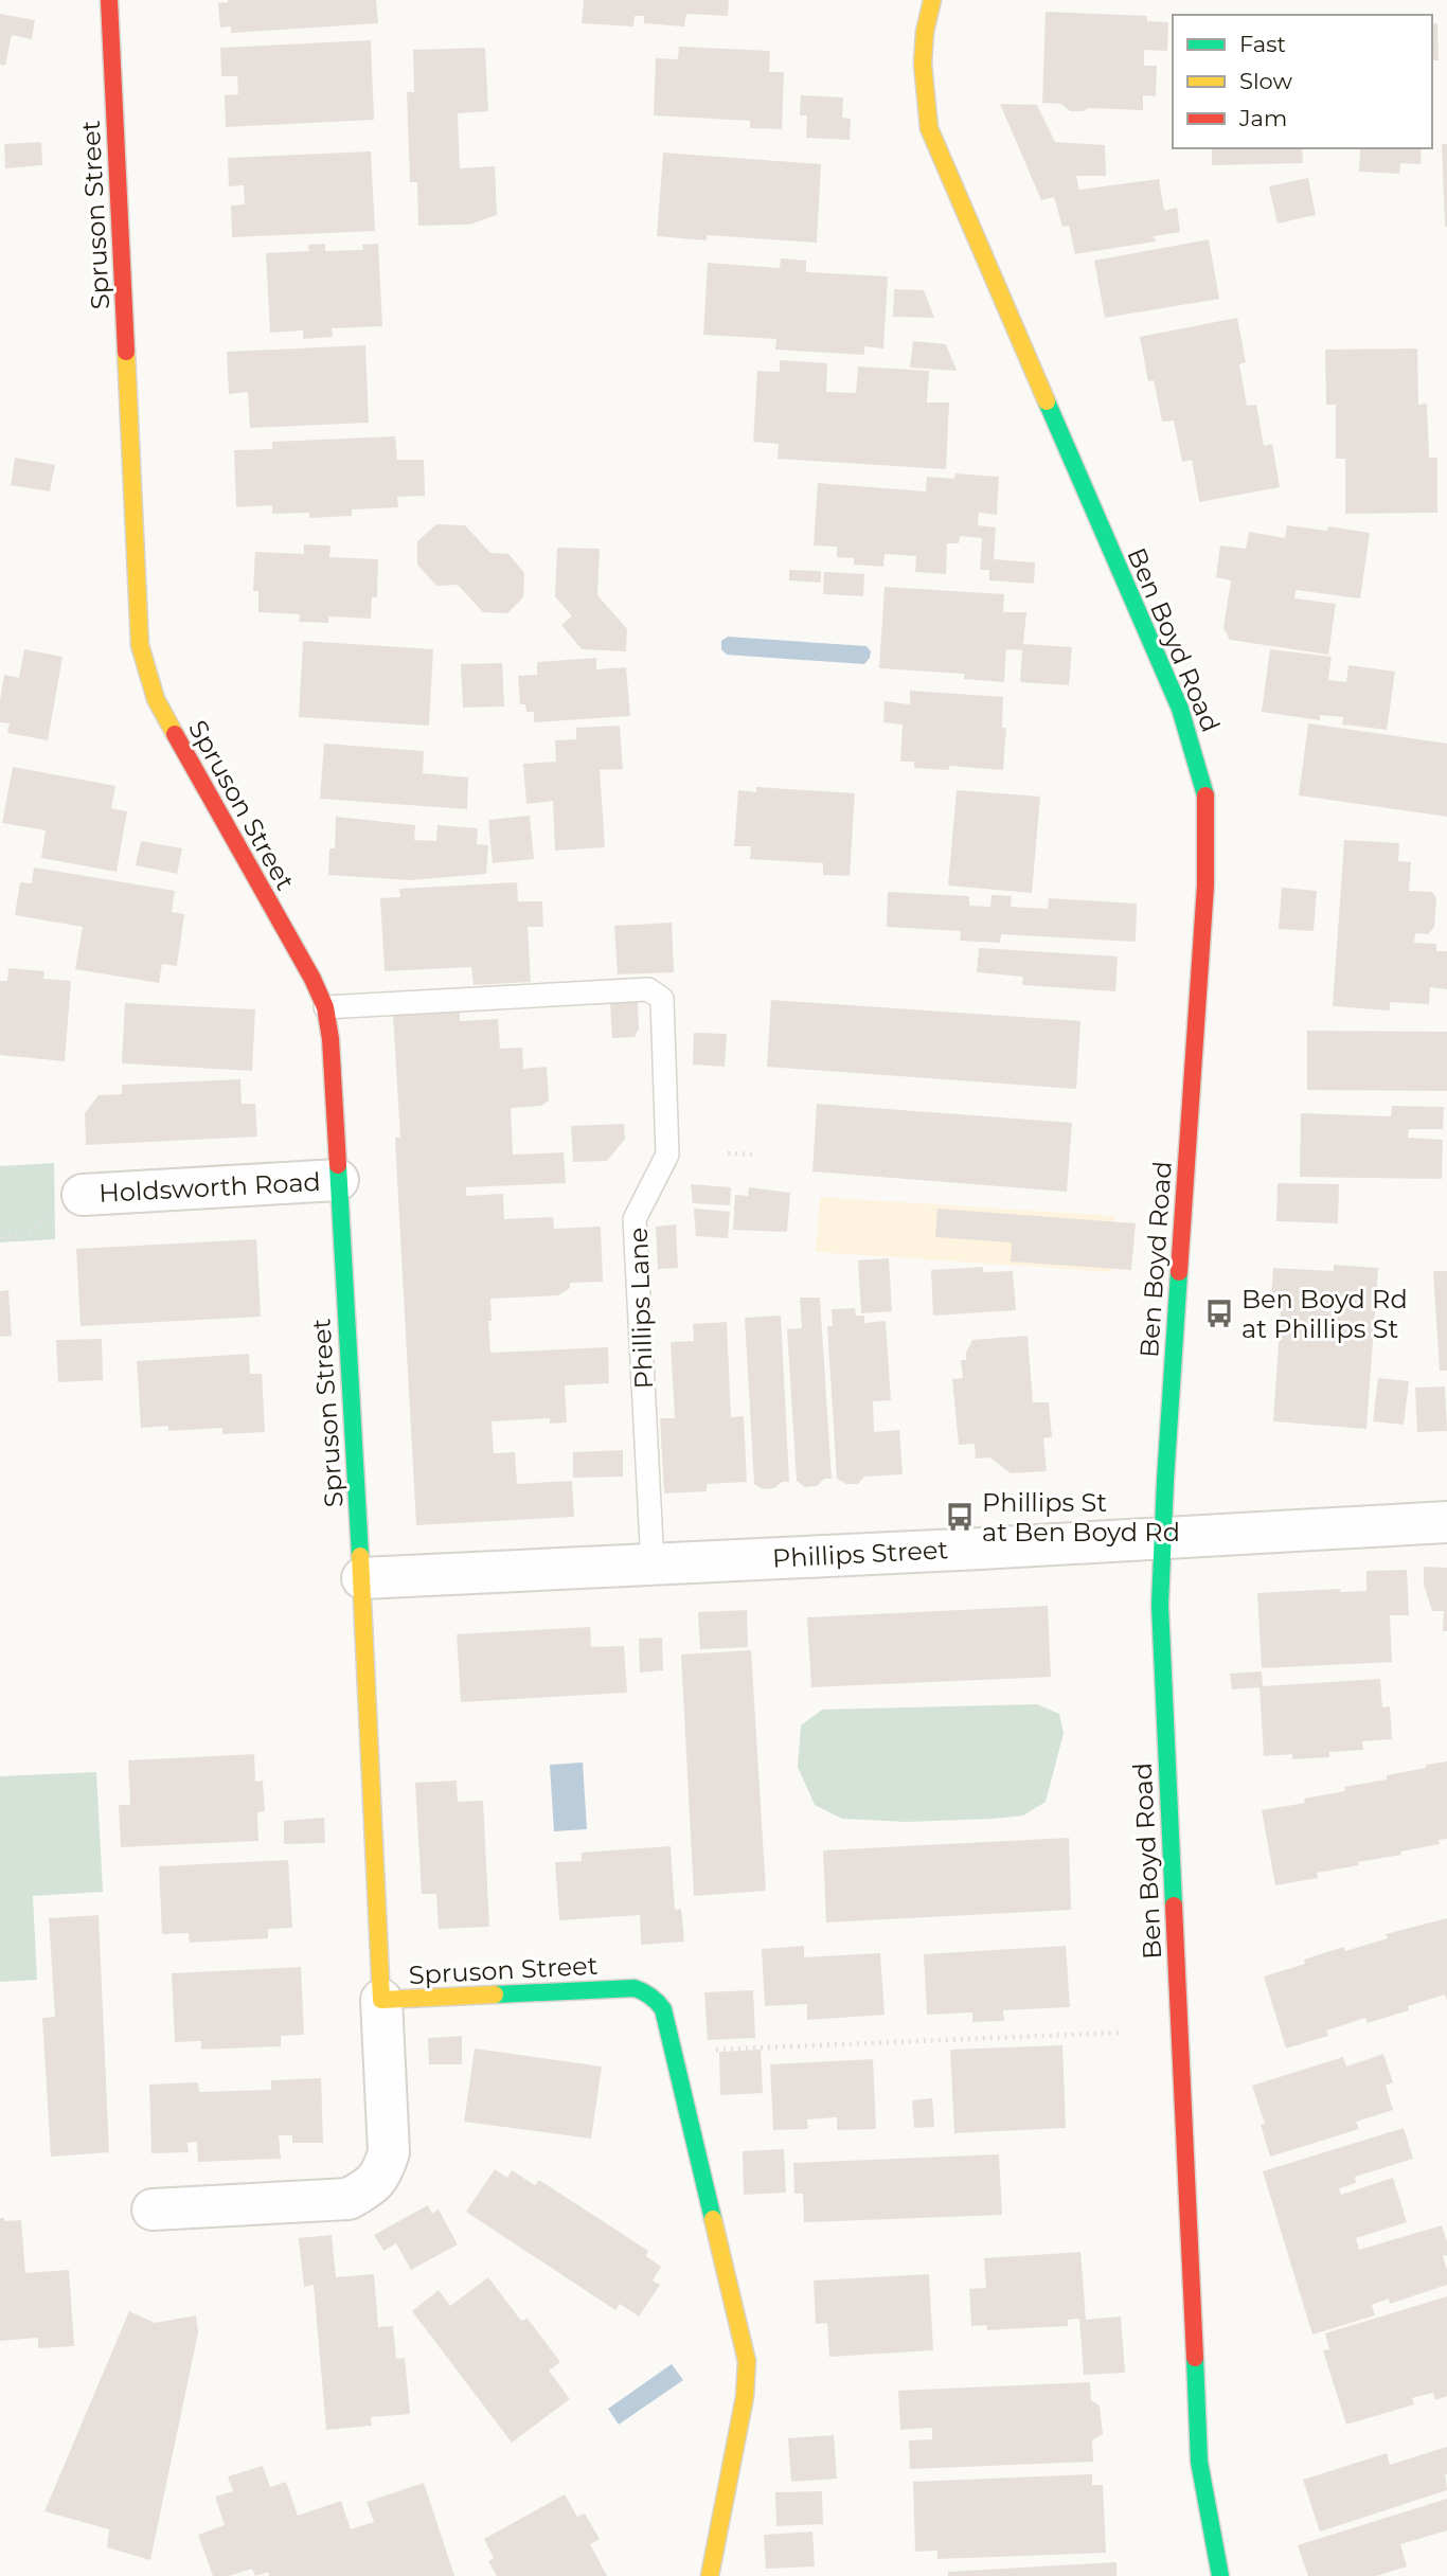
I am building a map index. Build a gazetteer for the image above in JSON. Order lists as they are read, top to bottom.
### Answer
{
  "streets": {
    "street": [
      "Spruson Street",
      "Ben Boyd Road",
      "Holdsworth Road",
      "Phillips Street"
    ],
    "lane": ["Phillips Lane"]
  },
  "crossings": [
    ["Spruson Street", "Holdsworth Road"],
    ["Spruson Street", "Phillips Lane"],
    ["Spruson Street", "Phillips Street"],
    ["Ben Boyd Road", "Phillips Street"],
    ["Phillips Lane", "Phillips Street"]
  ],
  "places": {
    "bus stop": ["Ben Boyd Rd at Phillips St", "Phillips St at Ben Boyd Rd"]
  },
  "legend": ["Fast", "Slow", "Jam"]
}
